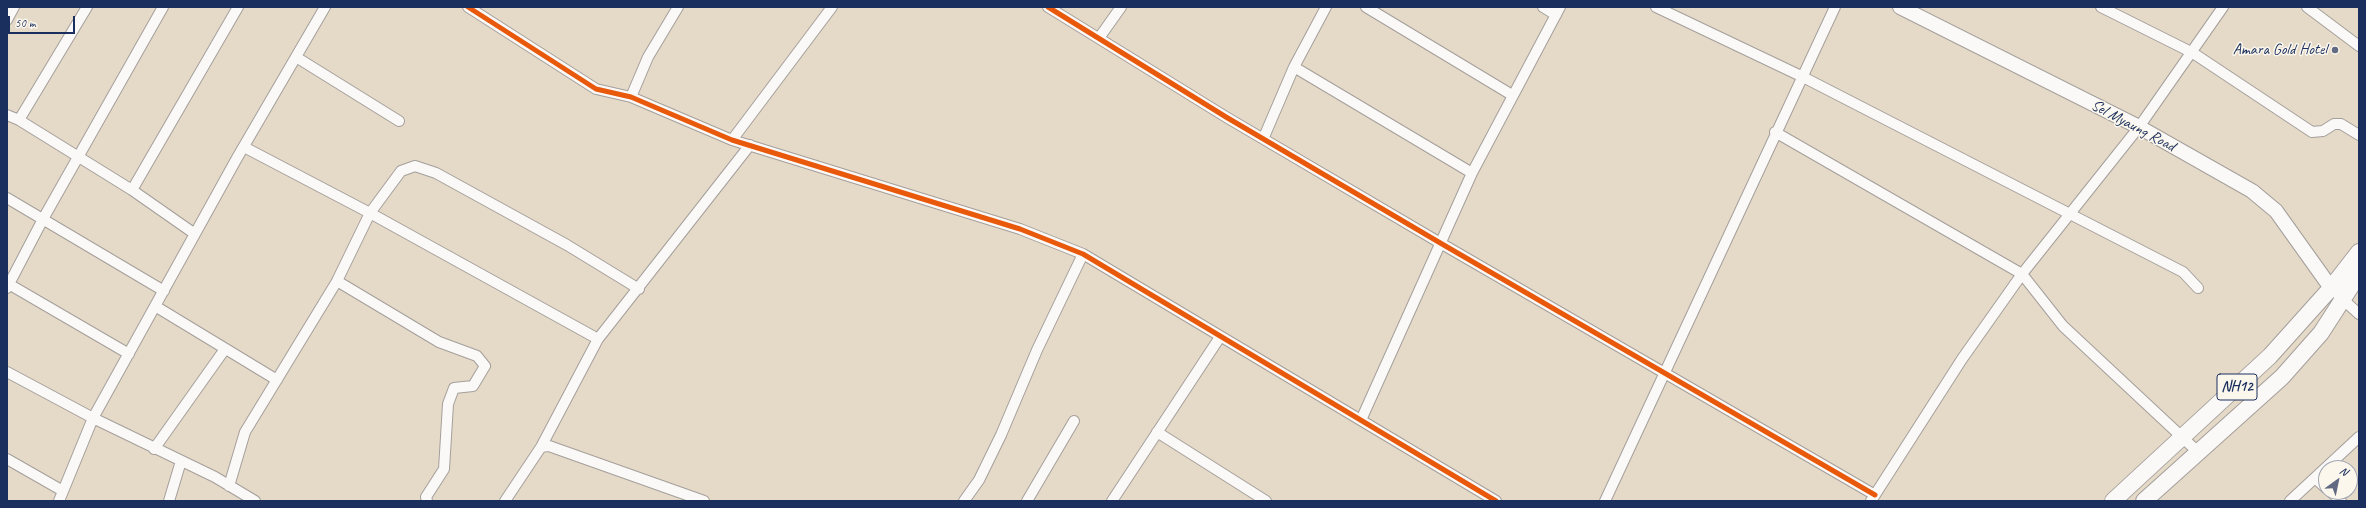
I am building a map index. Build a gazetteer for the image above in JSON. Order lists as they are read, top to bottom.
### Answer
{
  "streets": {
    "highway": ["NH12"],
    "main road": ["Sel Myaung Road"]
  },
  "crossings": [
    ["Sel Myaung Road", "NH12"]
  ],
  "places": ["Amara Gold Hotel"],
  "scale_bar": "50 m",
  "north": "top right"
}
